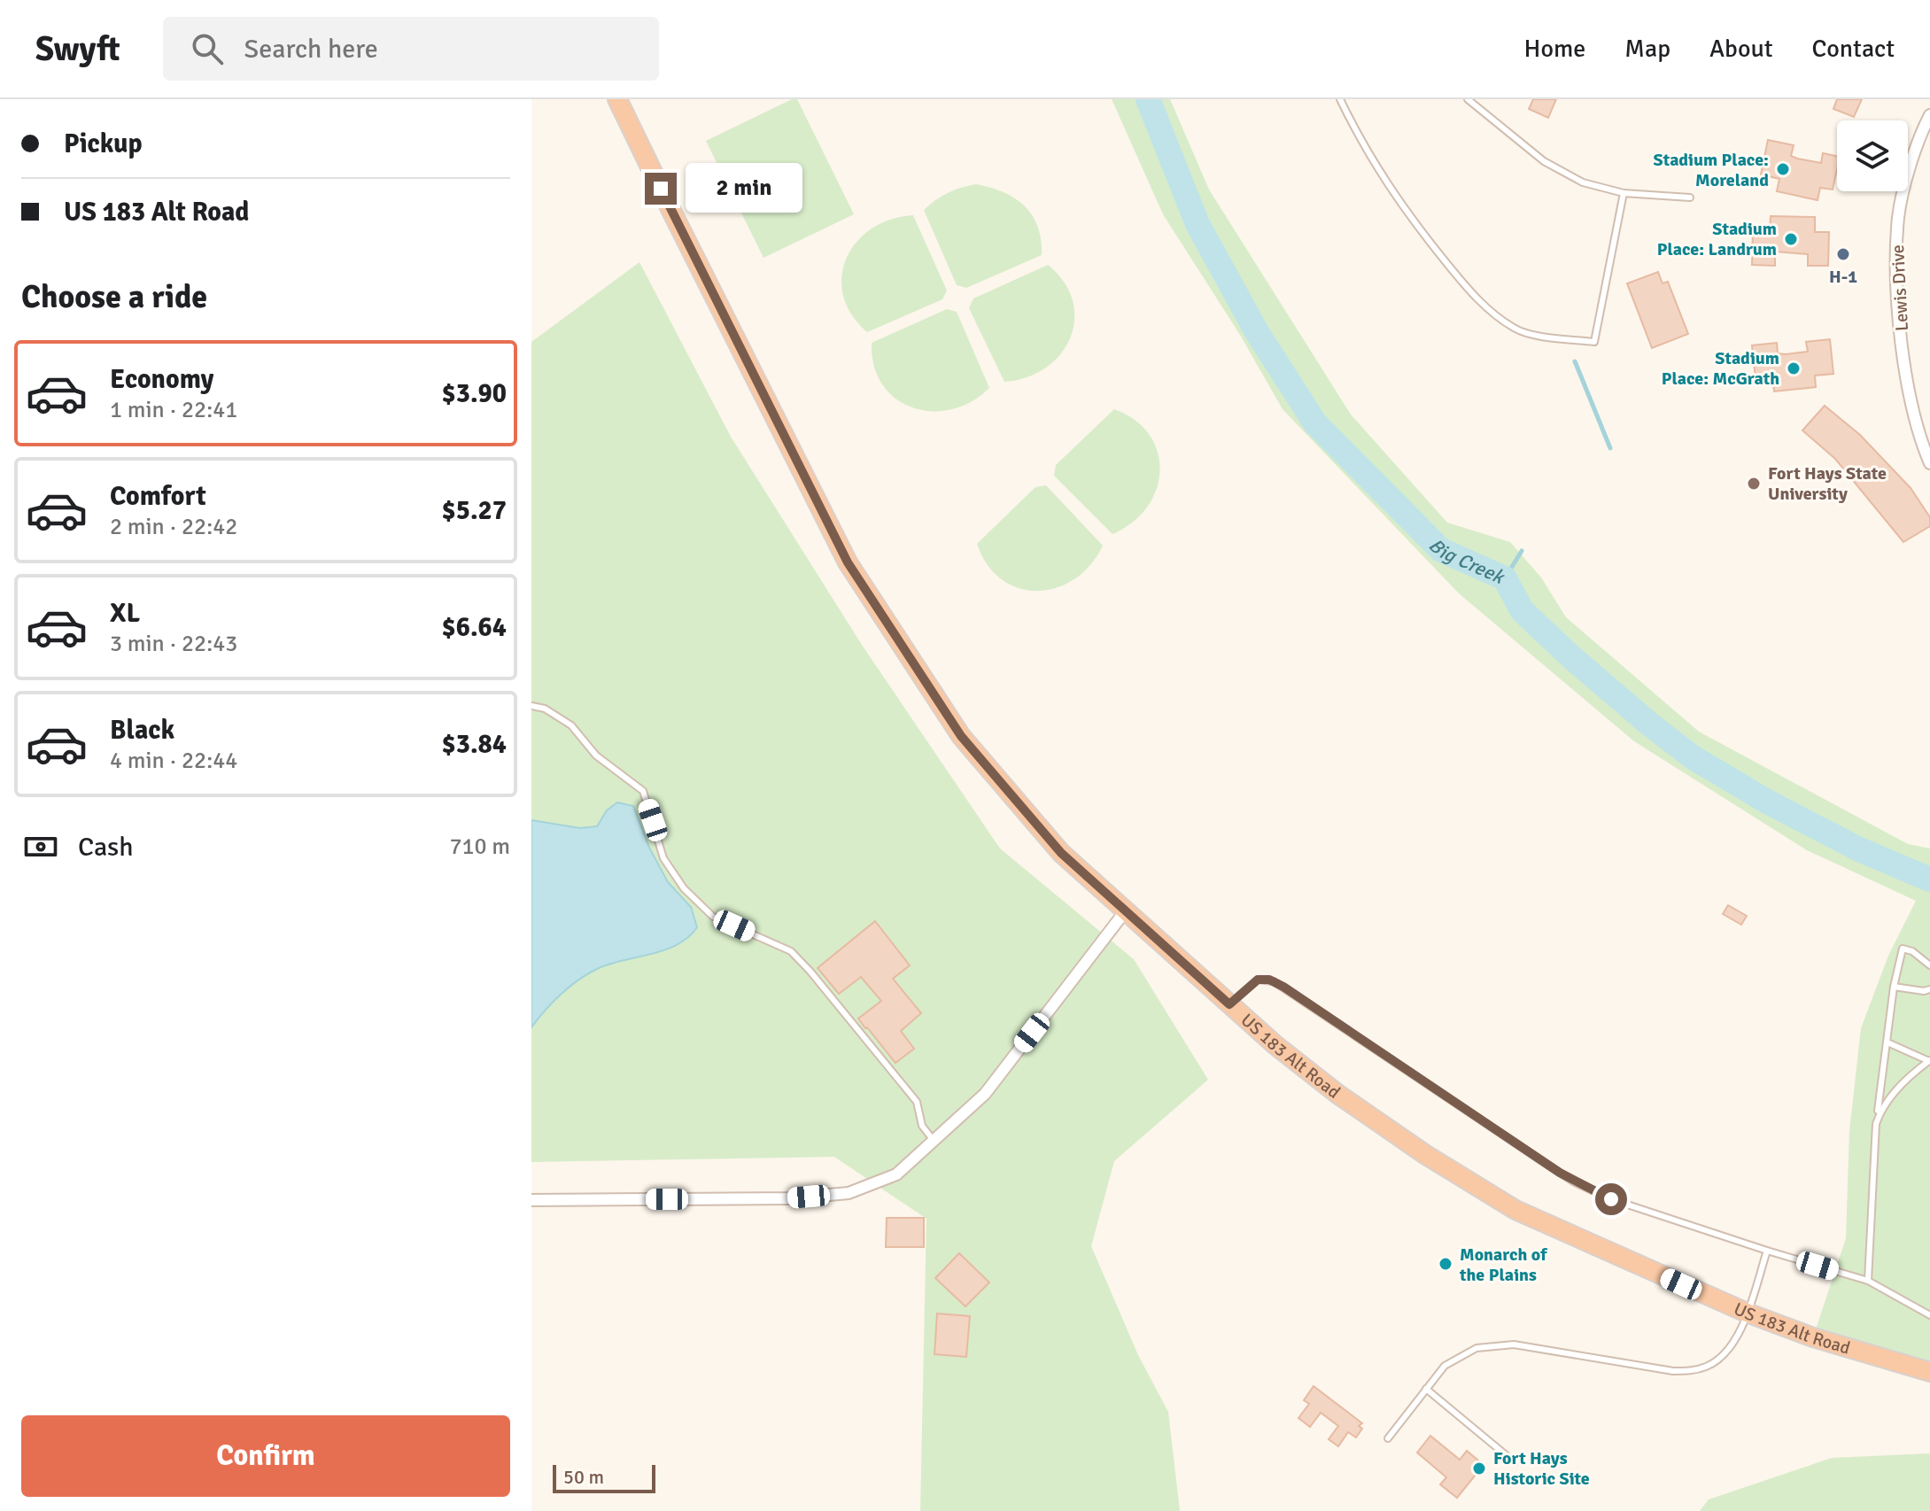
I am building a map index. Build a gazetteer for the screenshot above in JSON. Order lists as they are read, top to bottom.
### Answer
{
  "streets": {
    "highway": ["US 183 Alt Road"],
    "street": ["Lewis Drive"]
  },
  "water": ["Big Creek"],
  "places": [
    "Stadium Place: Moreland",
    "Stadium Place: Landrum",
    "H-1",
    "Stadium Place: McGrath",
    "Fort Hays State University",
    "Monarch of the Plains",
    "Fort Hays Historic Site"
  ],
  "scale_bar": "50 m",
  "page": {
    "header": "Swyft",
    "search": "Search here",
    "nav": [
      "Home",
      "Map",
      "About",
      "Contact"
    ],
    "banner": ["Pickup", "US 183 Alt Road"],
    "bubble": "2 min",
    "heading": "Choose a ride",
    "list": [
      {
        "name": "Economy",
        "note": "1 min · 22:41",
        "value": "$3.90"
      },
      {
        "name": "Comfort",
        "note": "2 min · 22:42",
        "value": "$5.27"
      },
      {
        "name": "XL",
        "note": "3 min · 22:43",
        "value": "$6.64"
      },
      {
        "name": "Black",
        "note": "4 min · 22:44",
        "value": "$3.84"
      }
    ],
    "pay": ["Cash", "710 m"],
    "buttons": "Confirm",
    "scale": "50 m"
  }
}
